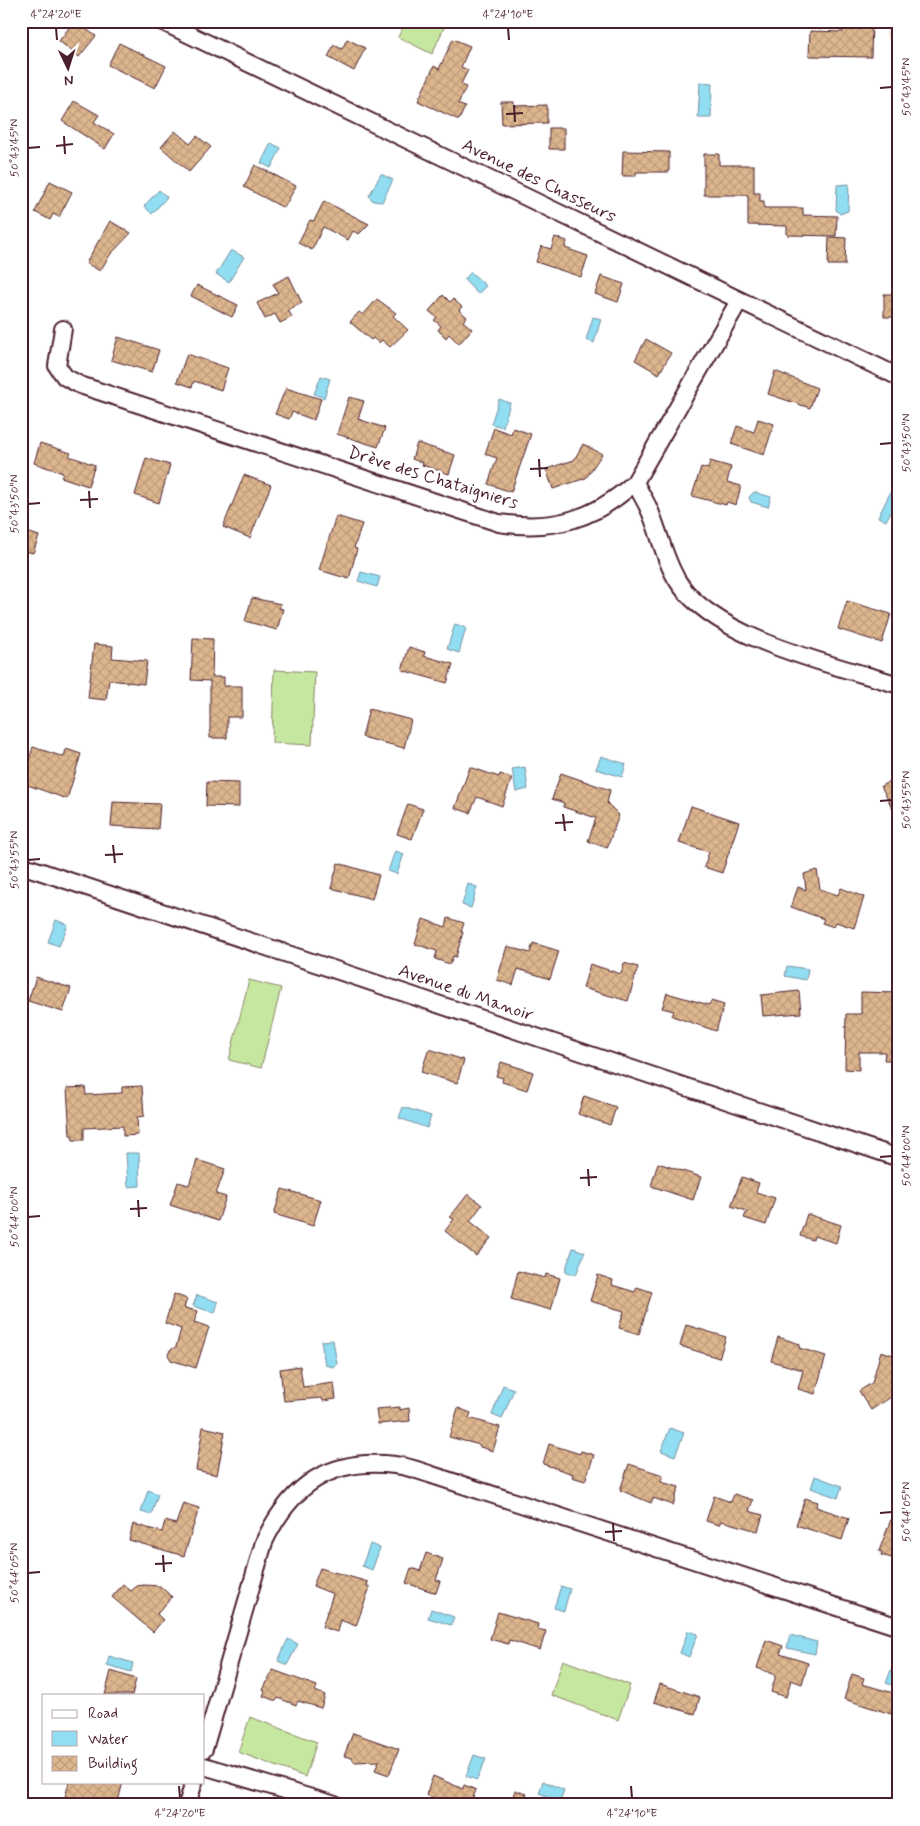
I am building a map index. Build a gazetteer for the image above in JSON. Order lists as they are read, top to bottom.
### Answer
{
  "streets": {
    "street": ["Avenue des Chasseurs", "Drève des Chataigniers", "Avenue du Manoir"]
  },
  "crossings": [
    ["Avenue des Chasseurs", "Drève des Chataigniers"]
  ],
  "legend": ["Road", "Water", "Building"],
  "north": "bottom",
  "coordinates": [
    "4°24'20\"E",
    "4°24'10\"E",
    "50°43'45\"N",
    "50°43'50\"N",
    "50°43'55\"N",
    "50°44'00\"N",
    "50°44'05\"N"
  ]
}
